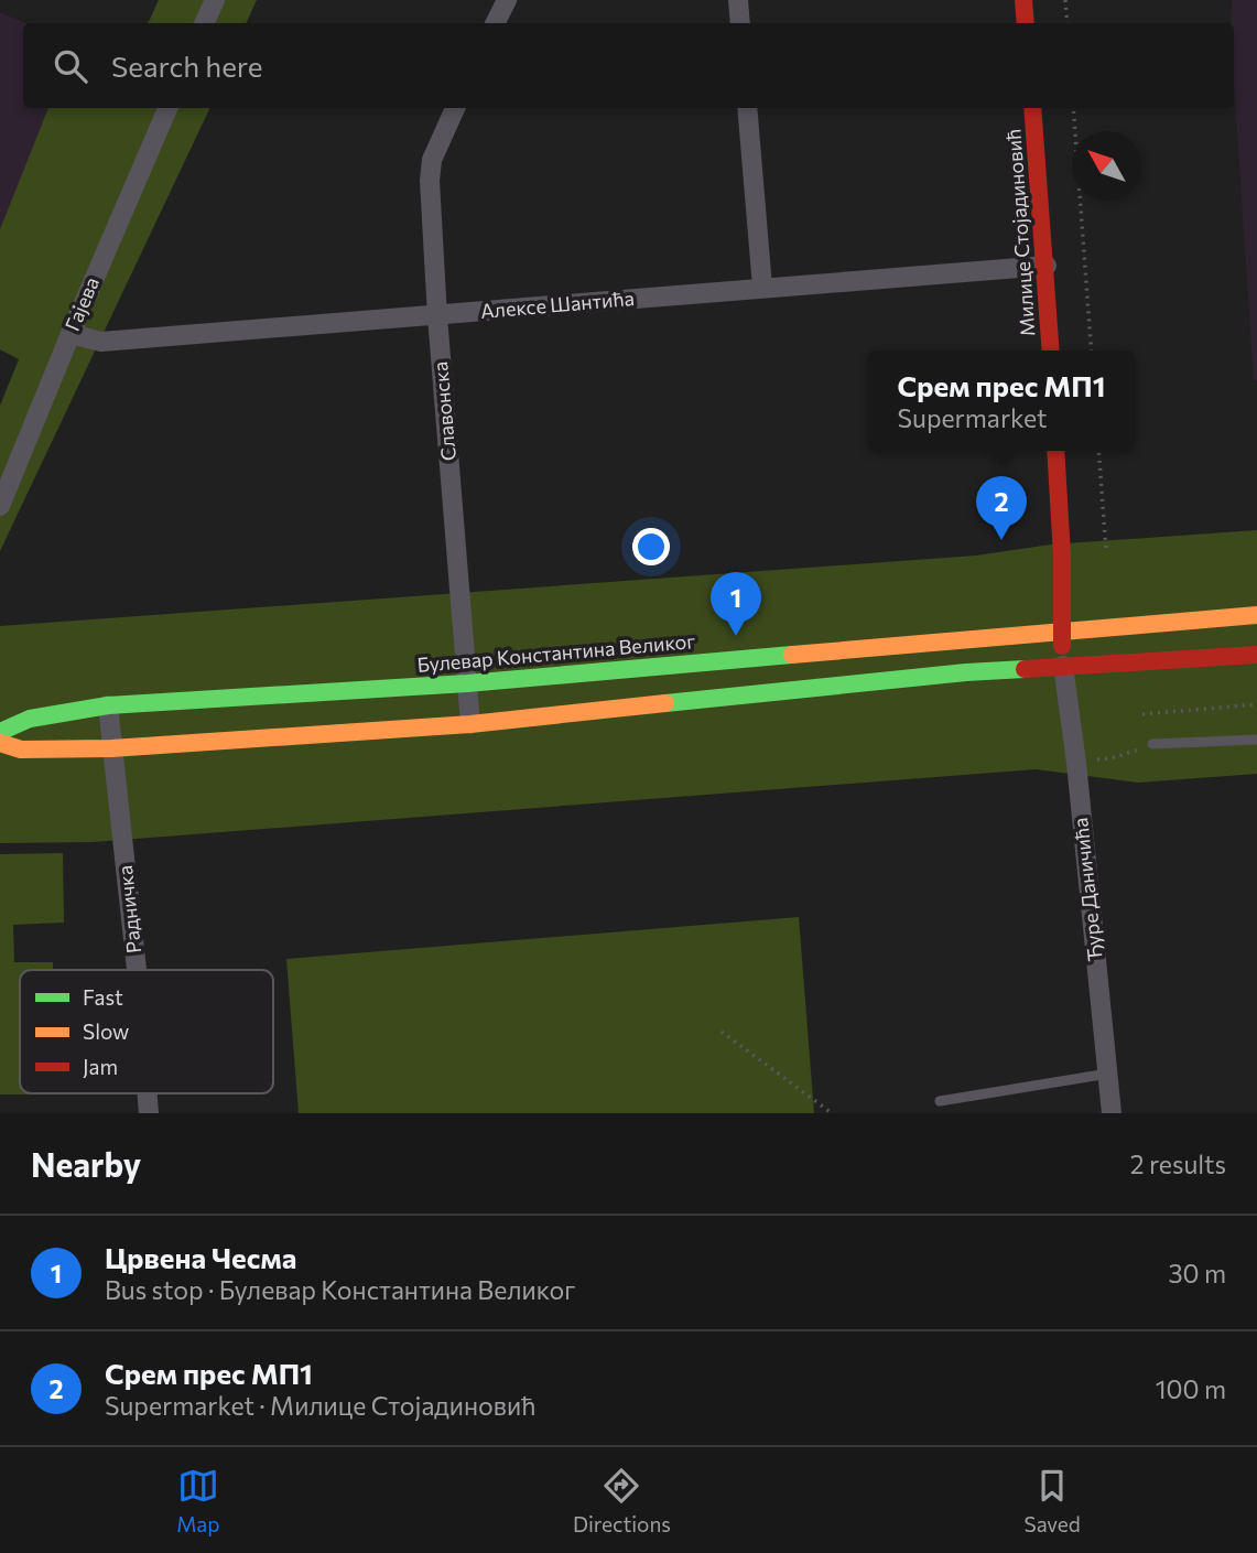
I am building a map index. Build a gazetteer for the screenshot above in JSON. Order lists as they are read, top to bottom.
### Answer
{
  "streets": {
    "main road": ["Милице Стојадиновић", "Булевар Константина Великог"],
    "street": [
      "Гајева",
      "Алексе Шантића",
      "Славонска",
      "Ђуре Даничића",
      "Радничка"
    ]
  },
  "crossings": [
    ["Милице Стојадиновић", "Алексе Шантића"],
    ["Гајева", "Алексе Шантића"],
    ["Алексе Шантића", "Славонска"],
    ["Славонска", "Булевар Константина Великог"],
    ["Булевар Константина Великог", "Радничка"]
  ],
  "legend": ["Fast", "Slow", "Jam"],
  "north": "top left",
  "page": {
    "search": "Search here",
    "popup": ["Срем прес МП1", "Supermarket"],
    "pins": ["2", "1"],
    "heading": ["Nearby", "2 results"],
    "list": [
      {
        "mark": "1",
        "name": "Црвена Чесма",
        "note": "Bus stop · Булевар Константина Великог",
        "value": "30 m"
      },
      {
        "mark": "2",
        "name": "Срем прес МП1",
        "note": "Supermarket · Милице Стојадиновић",
        "value": "100 m"
      }
    ],
    "nav": ["Map", "Directions", "Saved"]
  }
}
